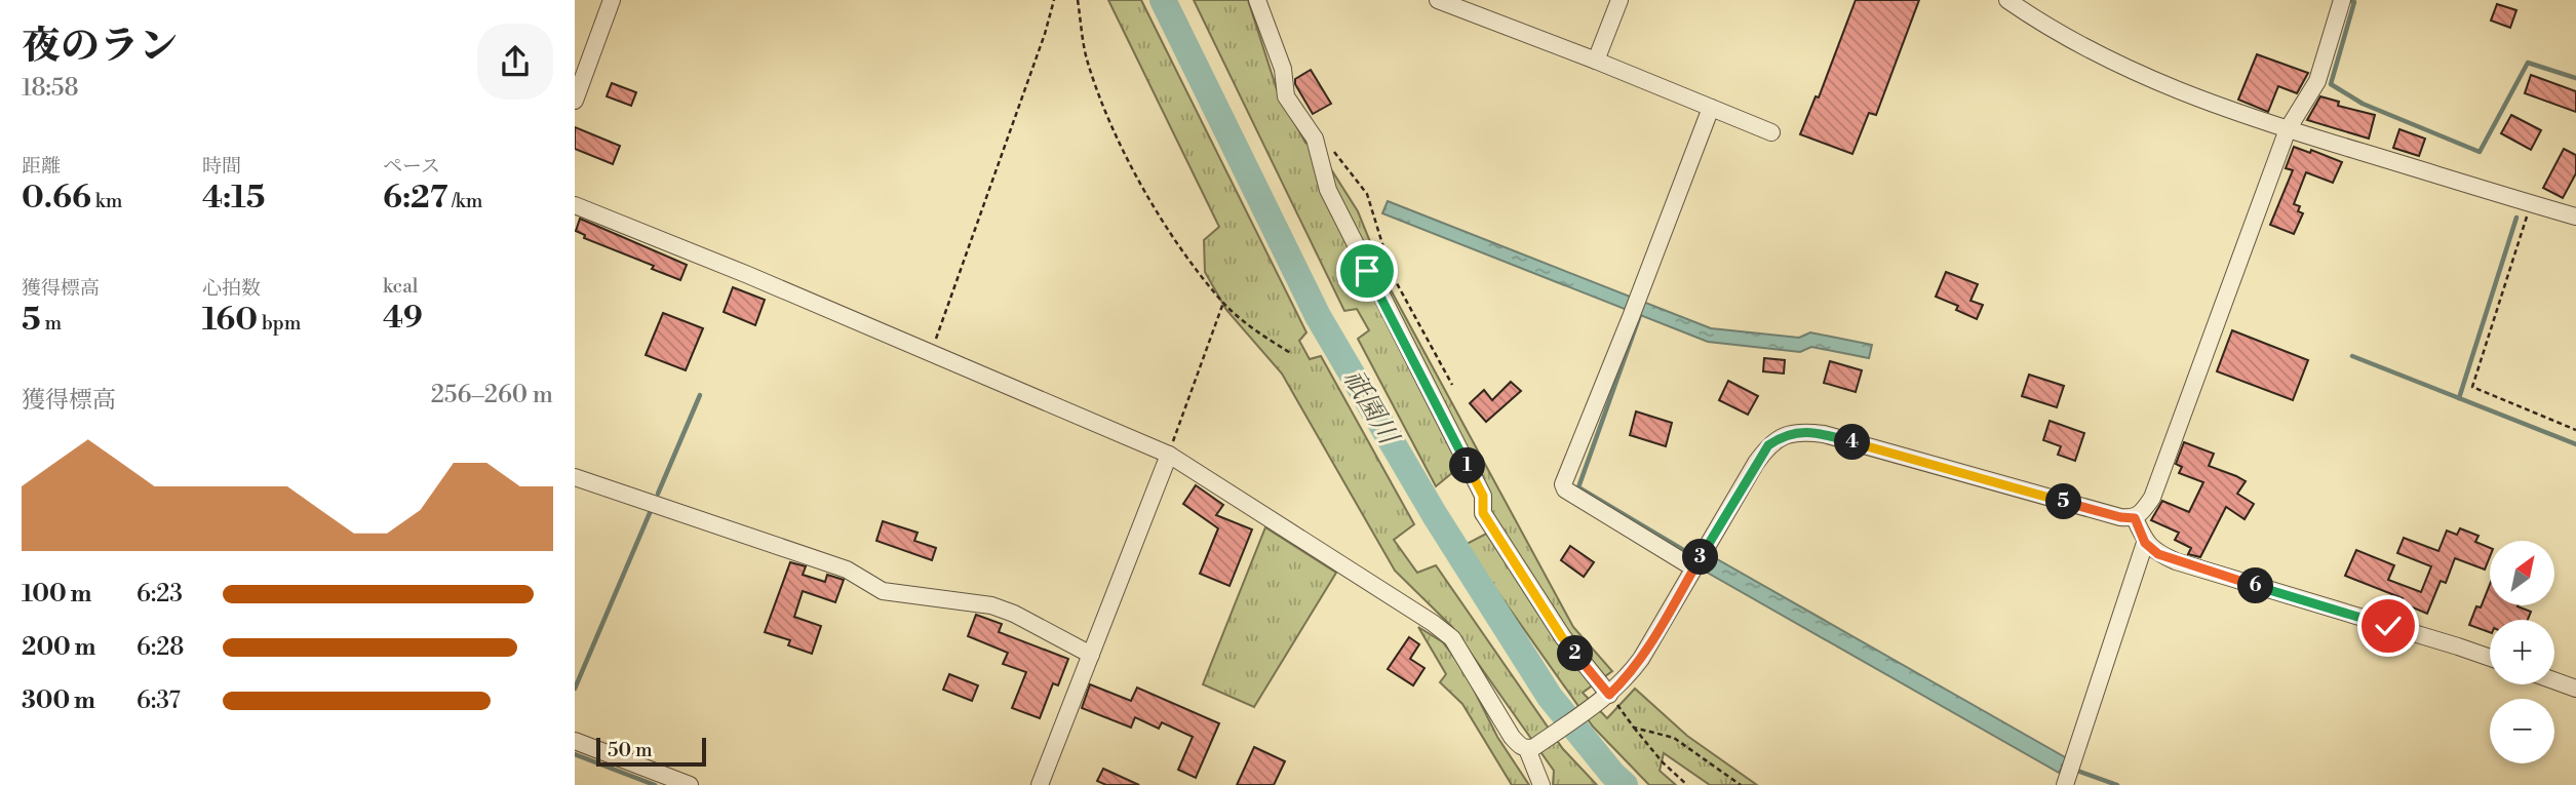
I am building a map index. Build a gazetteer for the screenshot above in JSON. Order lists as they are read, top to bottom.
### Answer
{
  "water": ["祇園川"],
  "scale_bar": "50 m",
  "north": "top right",
  "page": {
    "heading": ["夜のラン", "18:58"],
    "stats": [
      ["距離", "0.66 km"],
      ["時間", "4:15"],
      ["ペース", "6:27 /km"],
      ["獲得標高", "5 m"],
      ["心拍数", "160 bpm"],
      ["kcal", "49"]
    ],
    "chart": ["獲得標高", "256–260 m"],
    "pins": [
      "4",
      "1",
      "5",
      "3",
      "6",
      "2"
    ],
    "map_buttons": ["+", "−"],
    "list": [
      {
        "name": "100 m",
        "note": "6:23"
      },
      {
        "name": "200 m",
        "note": "6:28"
      },
      {
        "name": "300 m",
        "note": "6:37"
      }
    ],
    "scale": "50 m"
  }
}
